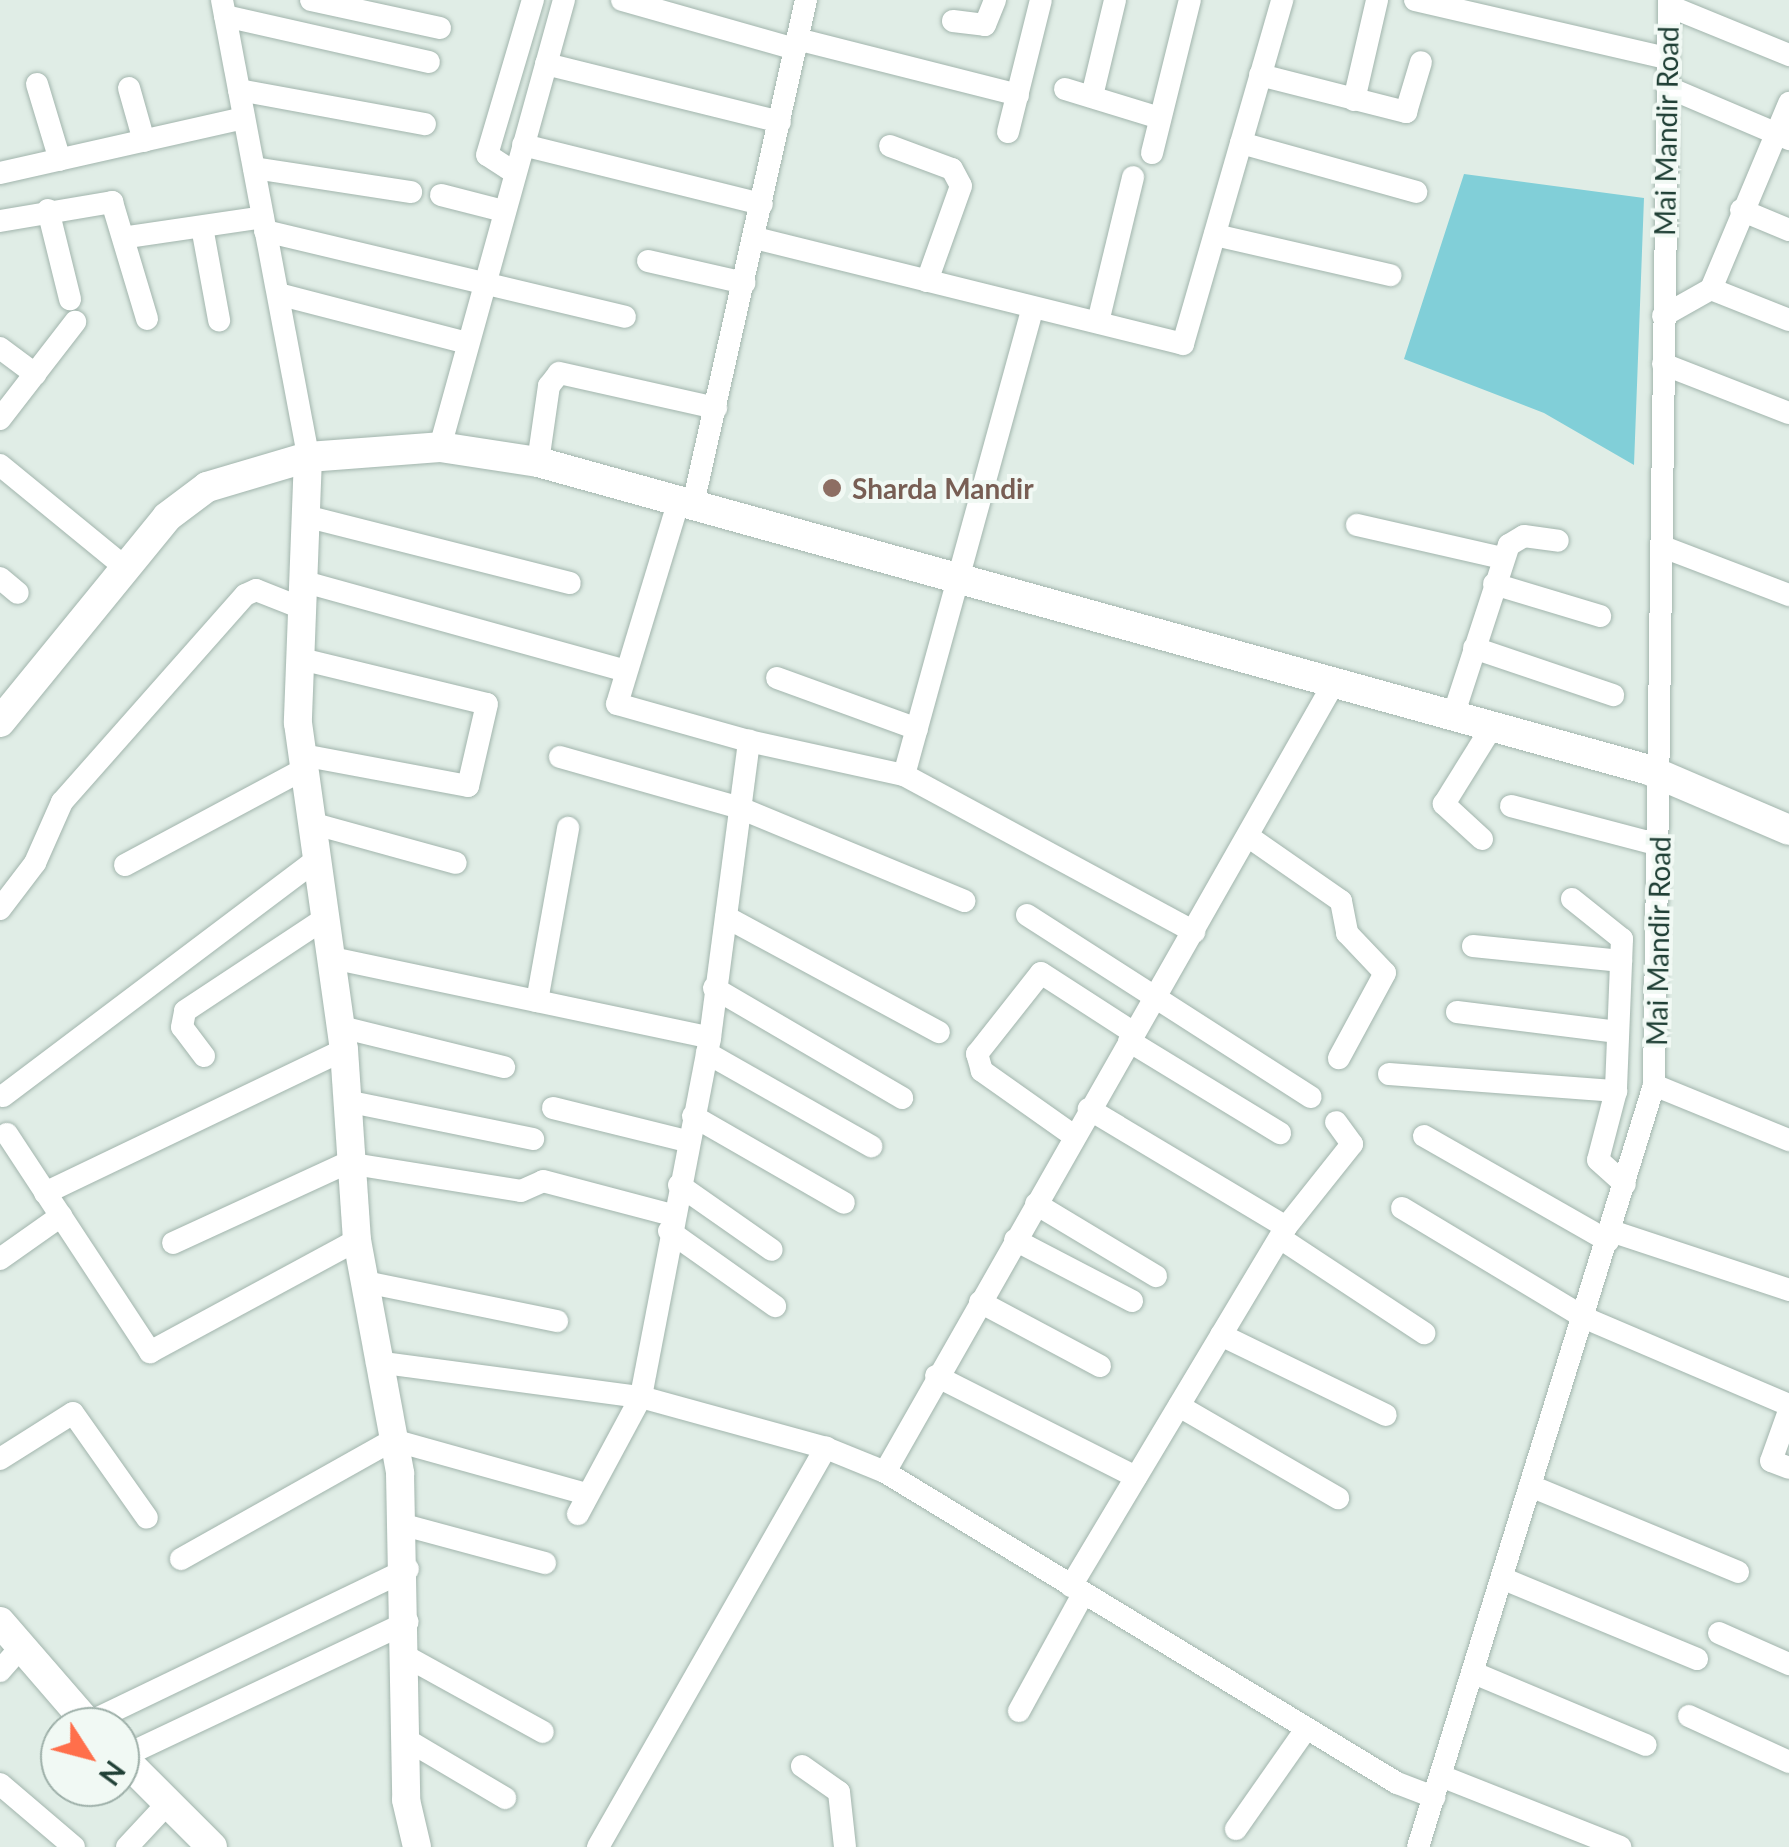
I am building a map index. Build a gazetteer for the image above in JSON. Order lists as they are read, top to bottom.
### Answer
{
  "streets": {
    "street": ["Mai Mandir Road"]
  },
  "places": ["Sharda Mandir"],
  "north": "bottom right"
}
